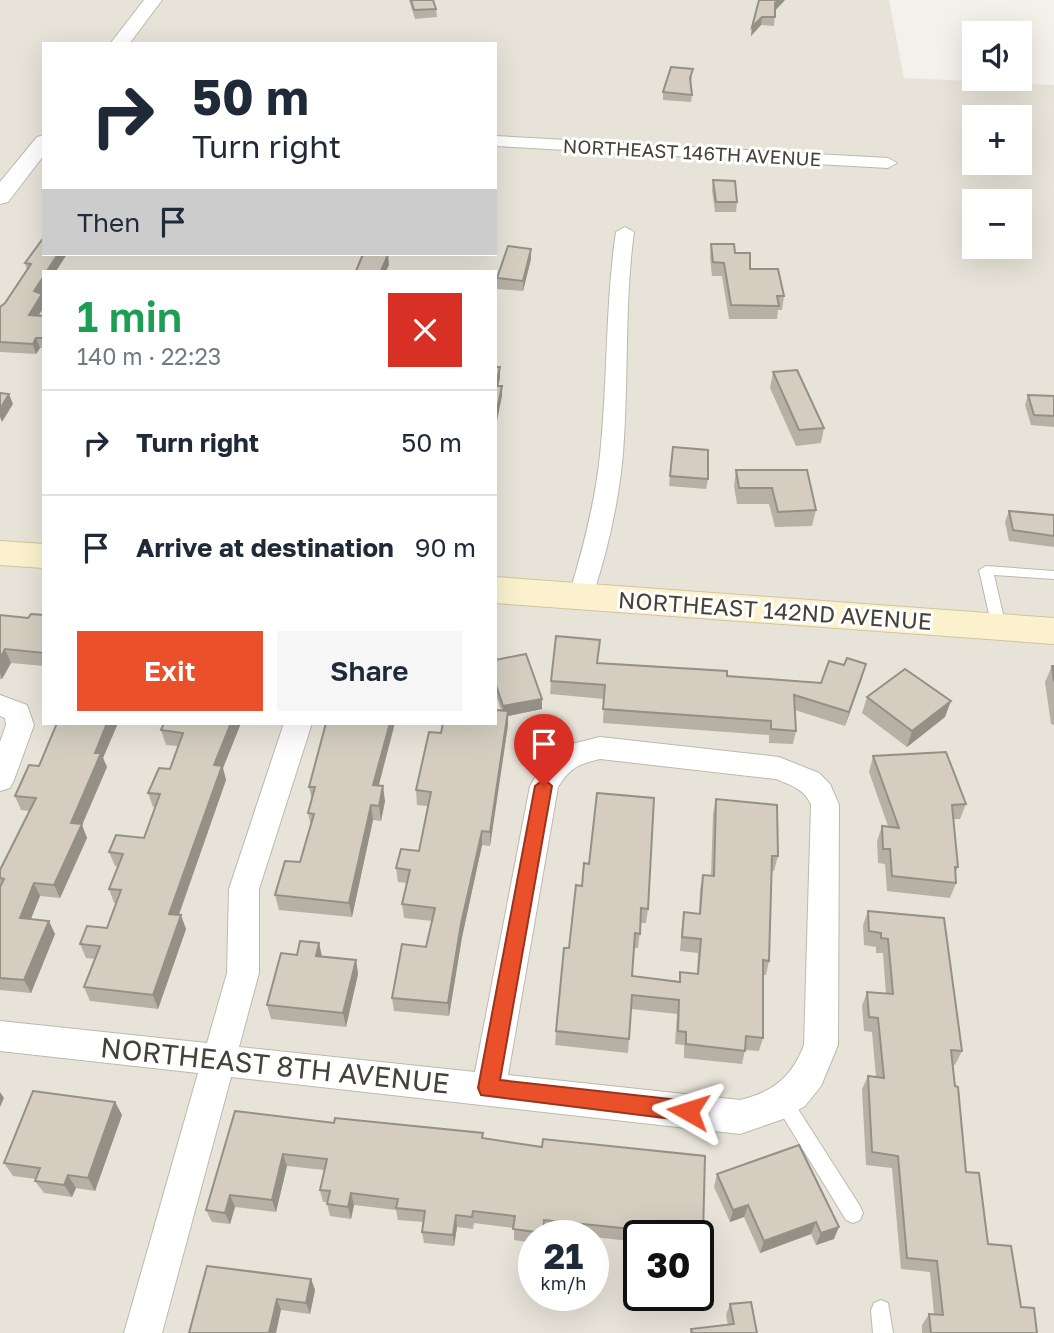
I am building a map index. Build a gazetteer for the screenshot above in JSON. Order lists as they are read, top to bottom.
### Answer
{
  "streets": {
    "main road": ["NORTHEAST 142ND AVENUE"],
    "street": ["NORTHEAST 146TH AVENUE", "NORTHEAST 8TH AVENUE"]
  },
  "page": {
    "map_buttons": ["+", "−"],
    "turn": ["50 m", "Turn right"],
    "then": "Then",
    "heading": ["1 min", "140 m · 22:23"],
    "list": [
      {
        "name": "Turn right",
        "value": "50 m"
      },
      {
        "name": "Arrive at destination",
        "value": "90 m"
      }
    ],
    "buttons": ["Exit", "Share"],
    "speed": "21 km/h",
    "limit": "30"
  }
}
